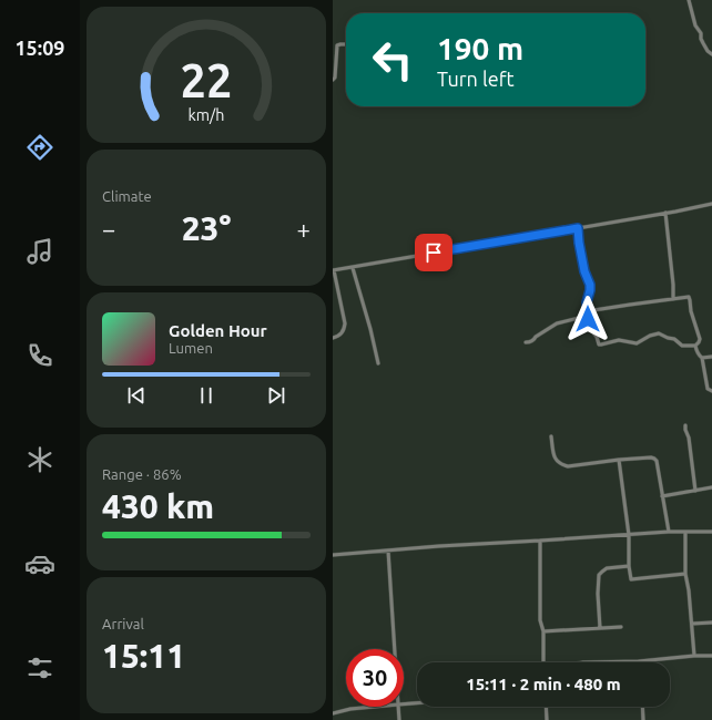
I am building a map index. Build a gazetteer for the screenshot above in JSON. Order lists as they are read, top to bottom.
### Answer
{
  "page": {
    "tabs": "15:09",
    "turn": ["190 m", "Turn left"],
    "tile": [
      "Climate",
      ["Range · 86%", "430 km"],
      ["Arrival", "15:11"]
    ],
    "heat": ["−", "23°", "+"],
    "song": ["Golden Hour", "Lumen"],
    "limit": "30",
    "trip": "15:11 · 2 min · 480 m",
    "gauge": ["22", "km/h"]
  }
}
